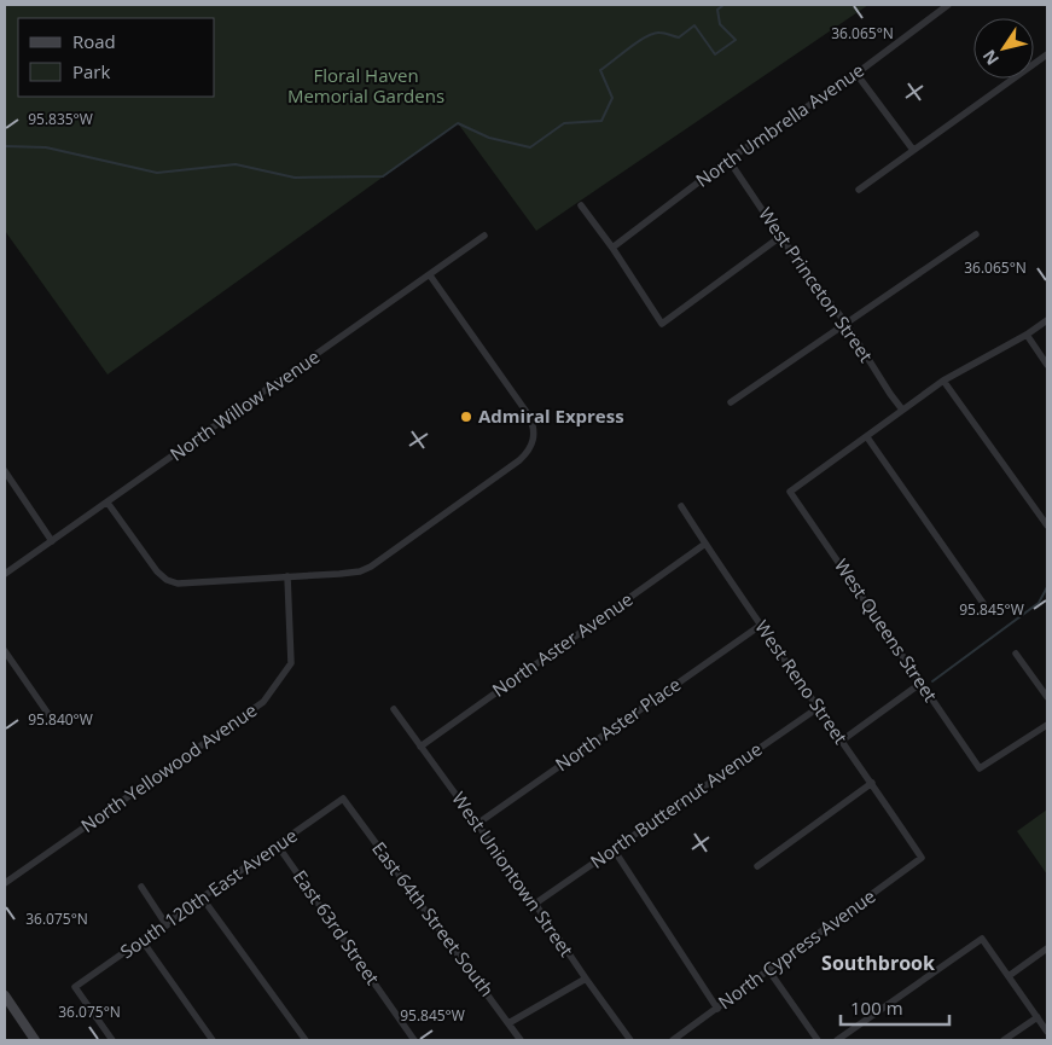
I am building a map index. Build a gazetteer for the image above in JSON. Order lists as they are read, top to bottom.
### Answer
{
  "streets": {
    "street": [
      "North Umbrella Avenue",
      "West Princeton Street",
      "North Willow Avenue",
      "West Queens Street",
      "North Aster Avenue",
      "West Reno Street",
      "North Aster Place",
      "North Yellowood Avenue",
      "North Butternut Avenue",
      "West Uniontown Street",
      "South 120th East Avenue",
      "East 64th Street South",
      "East 63rd Street",
      "North Cypress Avenue"
    ]
  },
  "crossings": [
    ["North Umbrella Avenue", "West Princeton Street"],
    ["North Aster Avenue", "West Reno Street"],
    ["North Aster Avenue", "West Uniontown Street"],
    ["West Reno Street", "North Aster Place"],
    ["West Reno Street", "North Butternut Avenue"],
    ["West Reno Street", "North Cypress Avenue"],
    ["North Aster Place", "West Uniontown Street"],
    ["North Butternut Avenue", "West Uniontown Street"],
    ["South 120th East Avenue", "East 64th Street South"],
    ["South 120th East Avenue", "East 63rd Street"]
  ],
  "districts": ["Southbrook"],
  "parks": ["Floral Haven Memorial Gardens"],
  "places": ["Admiral Express"],
  "legend": ["Road", "Park"],
  "scale_bar": "100 m",
  "north": "bottom left",
  "coordinates": [
    "36.065°N",
    "95.835°W",
    "95.845°W",
    "95.840°W",
    "36.075°N"
  ]
}
